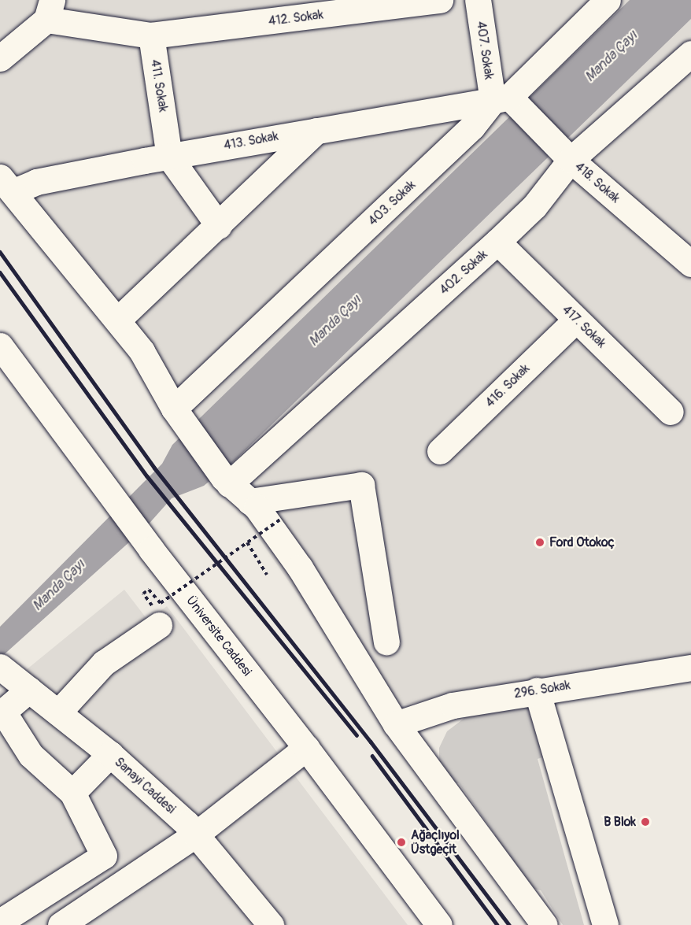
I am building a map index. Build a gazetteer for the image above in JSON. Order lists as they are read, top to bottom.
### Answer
{
  "streets": {
    "main road": [
      "412. Sokak",
      "407. Sokak",
      "411. Sokak",
      "413. Sokak",
      "418. Sokak",
      "403. Sokak",
      "402. Sokak",
      "417. Sokak",
      "416. Sokak",
      "Üniversite Caddesi",
      "296. Sokak",
      "Sanayi Caddesi"
    ]
  },
  "crossings": [
    ["412. Sokak", "411. Sokak"],
    ["407. Sokak", "413. Sokak"],
    ["407. Sokak", "418. Sokak"],
    ["407. Sokak", "403. Sokak"],
    ["411. Sokak", "413. Sokak"],
    ["413. Sokak", "418. Sokak"],
    ["413. Sokak", "403. Sokak"],
    ["418. Sokak", "403. Sokak"],
    ["418. Sokak", "402. Sokak"],
    ["402. Sokak", "417. Sokak"],
    ["417. Sokak", "416. Sokak"]
  ],
  "water": ["Manda Çayı"],
  "places": ["Ford Otokoç", "B Blok", "Ağaçlıyol Üstgeçit"]
}
